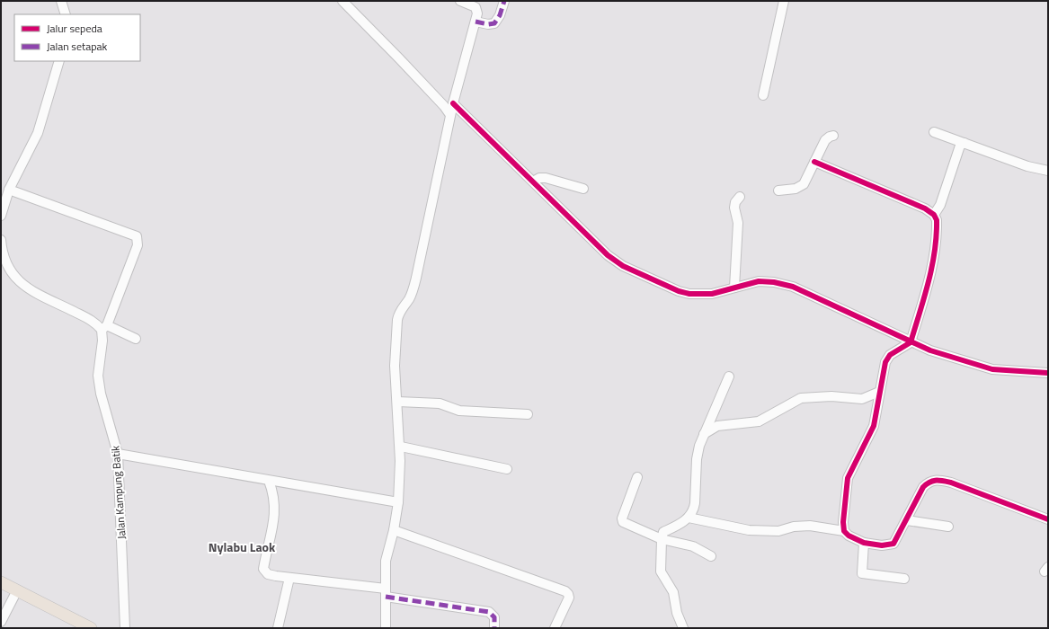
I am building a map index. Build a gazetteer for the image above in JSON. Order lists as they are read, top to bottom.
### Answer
{
  "streets": {
    "street": ["Jalan Kampung Batik"]
  },
  "districts": ["Nylabu Laok"],
  "legend": ["Jalur sepeda", "Jalan setapak"]
}
